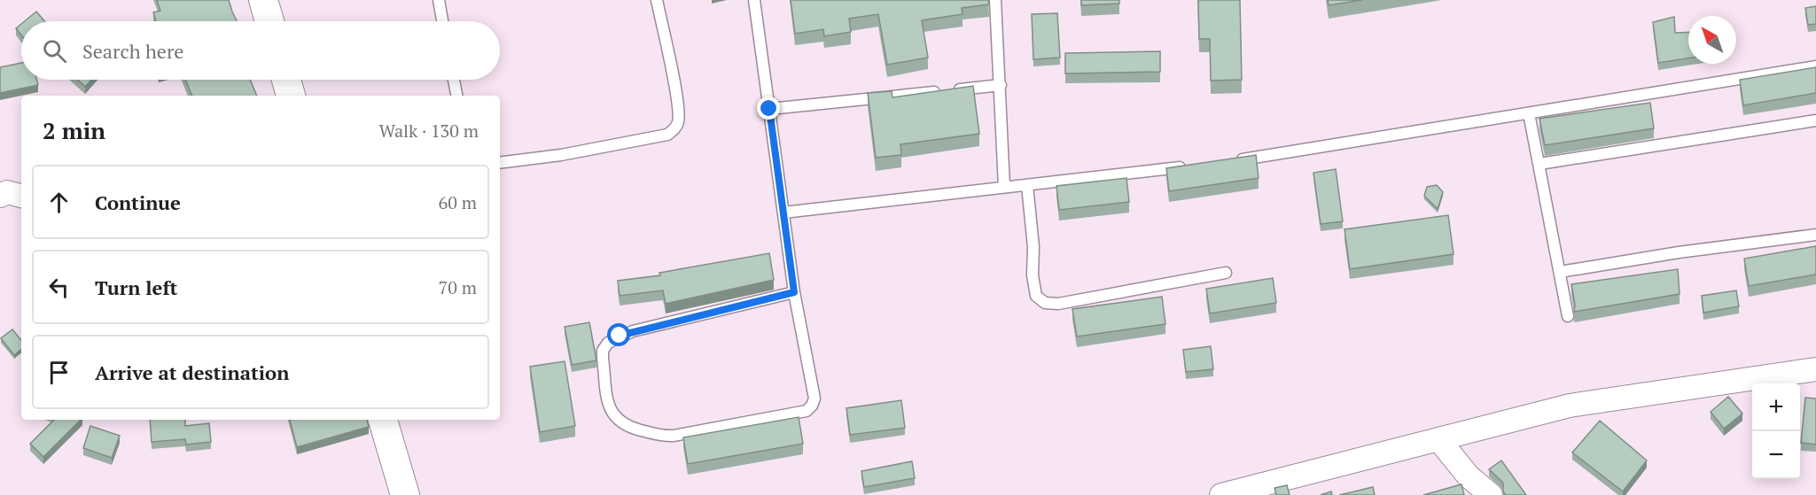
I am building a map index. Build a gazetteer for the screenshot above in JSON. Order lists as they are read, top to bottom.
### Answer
{
  "north": "top left",
  "page": {
    "search": "Search here",
    "heading": ["2 min", "Walk · 130 m"],
    "list": [
      ["Continue", "60 m"],
      ["Turn left", "70 m"],
      "Arrive at destination"
    ],
    "map_buttons": ["+", "−"]
  }
}
